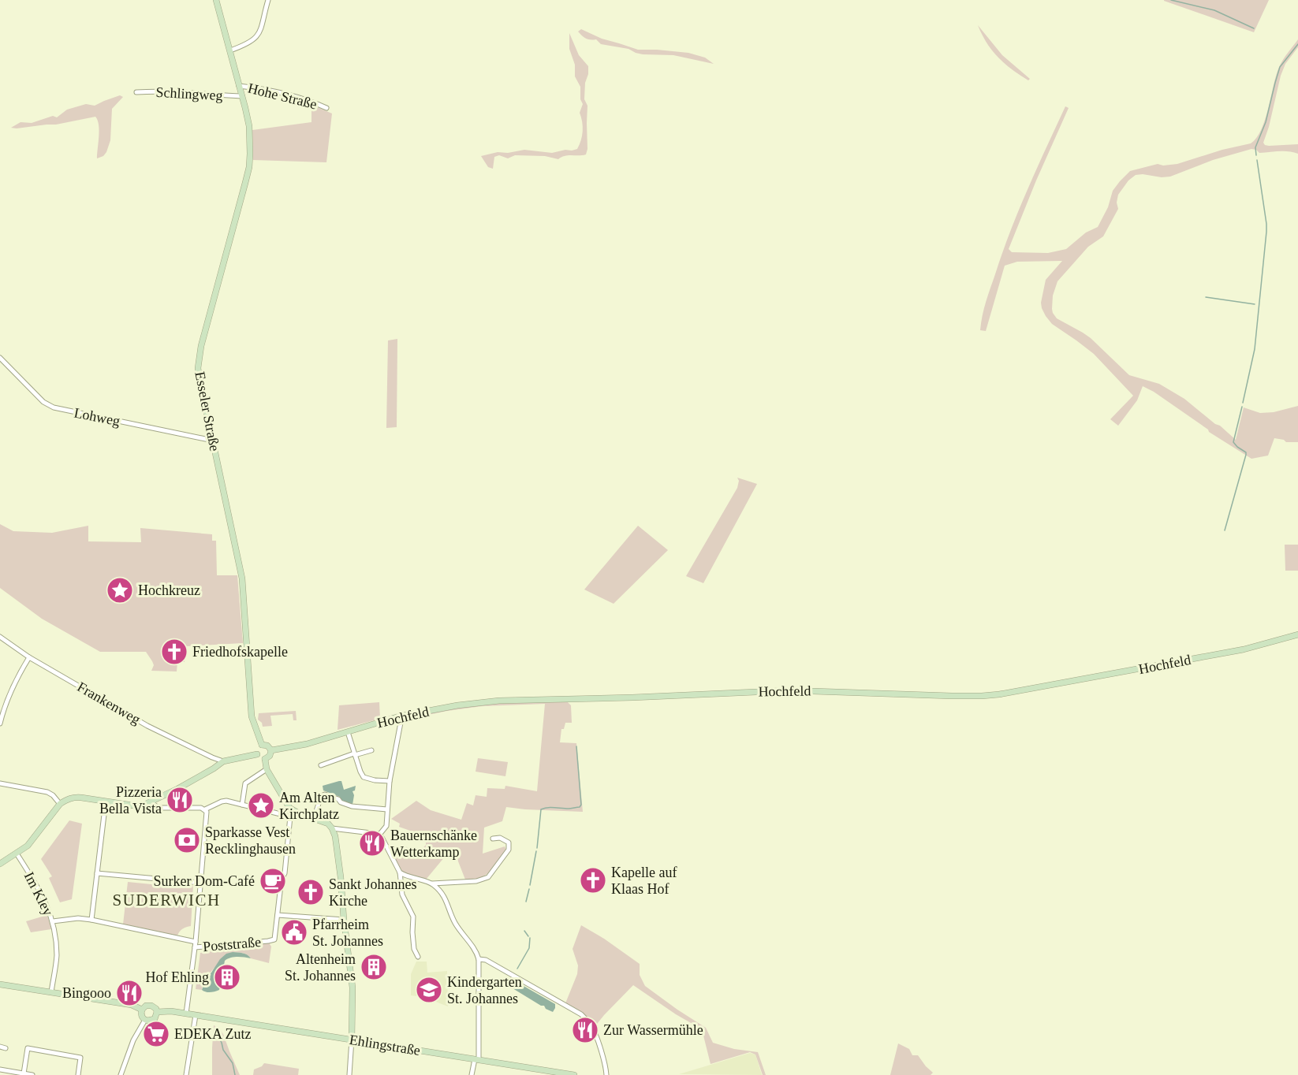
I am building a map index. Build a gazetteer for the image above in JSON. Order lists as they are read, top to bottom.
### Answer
{
  "streets": {
    "street": [
      "Schlingweg",
      "Hohe Straße",
      "Esseler Straße",
      "Lohweg",
      "Hochfeld",
      "Frankenweg",
      "Im Kley",
      "Poststraße",
      "Ehlingstraße"
    ]
  },
  "crossings": [
    ["Schlingweg", "Esseler Straße"],
    ["Hohe Straße", "Esseler Straße"],
    ["Esseler Straße", "Lohweg"],
    ["Esseler Straße", "Hochfeld"],
    ["Im Kley", "Ehlingstraße"]
  ],
  "districts": ["SUDERWICH"],
  "places": {
    "place": ["Hochkreuz", "Am Alten Kirchplatz"],
    "church": ["Friedhofskapelle", "Kapelle auf Klaas Hof", "Sankt Johannes Kirche"],
    "restaurant": [
      "Pizzeria Bella Vista",
      "Bauernschänke Wetterkamp",
      "Bingooo",
      "Zur Wassermühle"
    ],
    "bank": ["Sparkasse Vest Recklinghausen"],
    "cafe": ["Surker Dom-Café"],
    "public building": ["Pfarrheim St. Johannes"],
    "building": ["Altenheim St. Johannes", "Hof Ehling"],
    "school or university": ["Kindergarten St. Johannes"],
    "supermarket": ["EDEKA Zutz"]
  }
}
